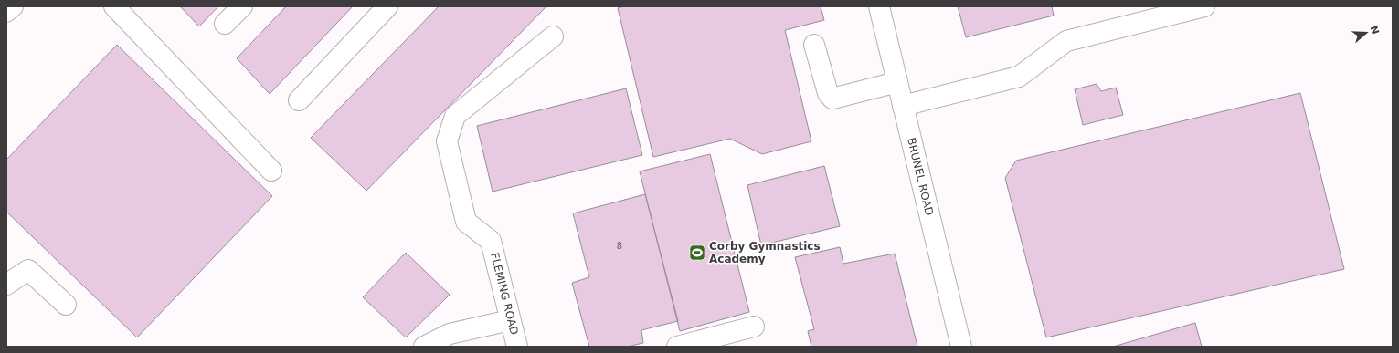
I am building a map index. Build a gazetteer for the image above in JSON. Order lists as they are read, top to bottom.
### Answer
{
  "streets": {
    "street": ["BRUNEL ROAD", "FLEMING ROAD"]
  },
  "places": {
    "sports": ["Corby Gymnastics Academy"]
  },
  "house_numbers": ["8"],
  "north": "right"
}
